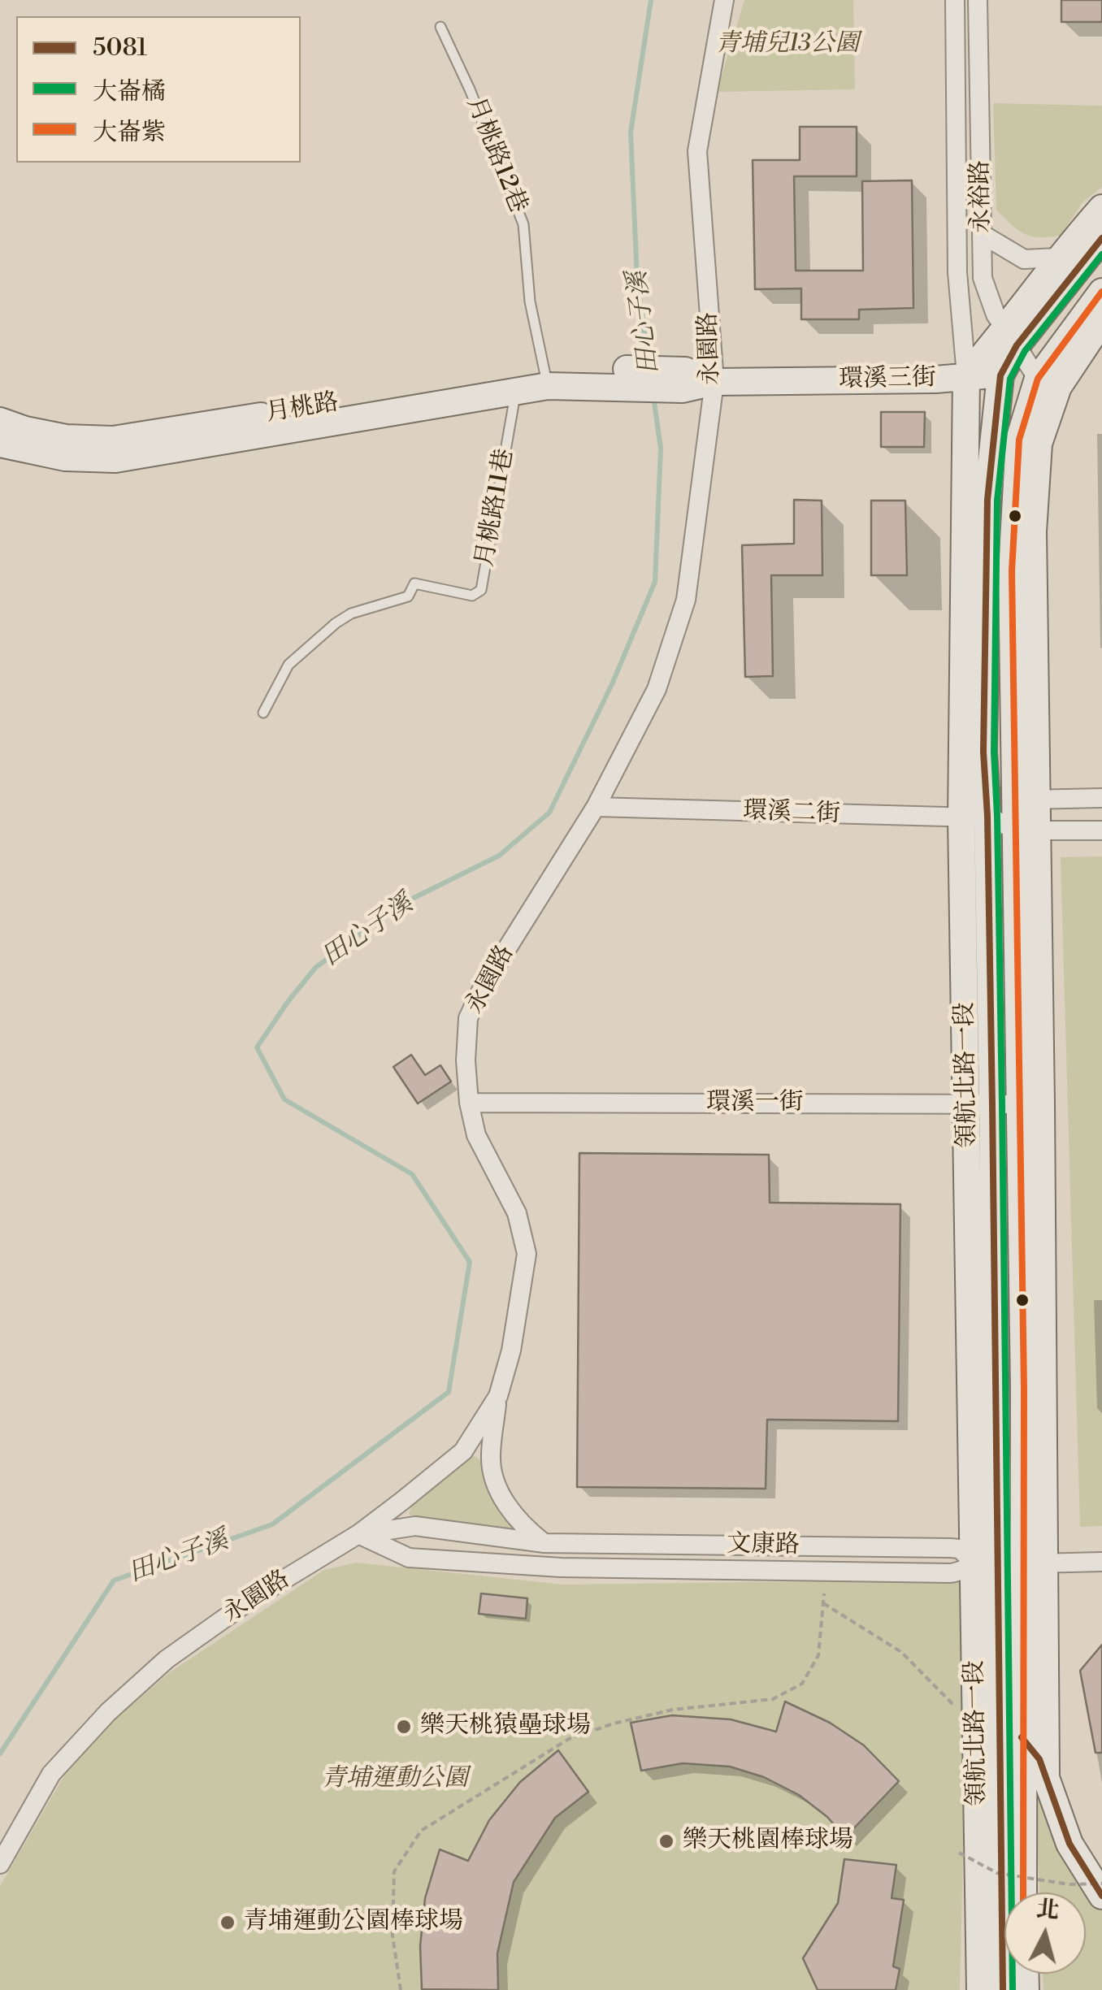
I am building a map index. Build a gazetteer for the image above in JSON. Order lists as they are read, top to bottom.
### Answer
{
  "streets": {
    "street": [
      "永裕路",
      "永園路",
      "環溪三街",
      "月桃路",
      "環溪二街",
      "領航北路一段",
      "環溪一街",
      "文康路"
    ],
    "lane": ["月桃路12巷", "月桃路11巷"]
  },
  "crossings": [
    ["月桃路12巷", "月桃路"],
    ["永裕路", "環溪三街"],
    ["永裕路", "領航北路一段"],
    ["永園路", "環溪三街"],
    ["永園路", "月桃路"],
    ["永園路", "環溪二街"],
    ["永園路", "環溪一街"],
    ["永園路", "文康路"],
    ["環溪三街", "月桃路"],
    ["環溪三街", "領航北路一段"],
    ["月桃路", "月桃路11巷"],
    ["環溪二街", "領航北路一段"],
    ["領航北路一段", "環溪一街"],
    ["領航北路一段", "文康路"]
  ],
  "water": ["田心子溪"],
  "parks": ["青埔兒13公園", "青埔運動公園"],
  "places": ["樂天桃猿壘球場", "樂天桃園棒球場", "青埔運動公園棒球場"],
  "lines": ["transit line 5081", "transit line 大崙橘", "transit line 大崙紫"],
  "legend": ["5081", "大崙橘", "大崙紫"],
  "north": "top"
}
